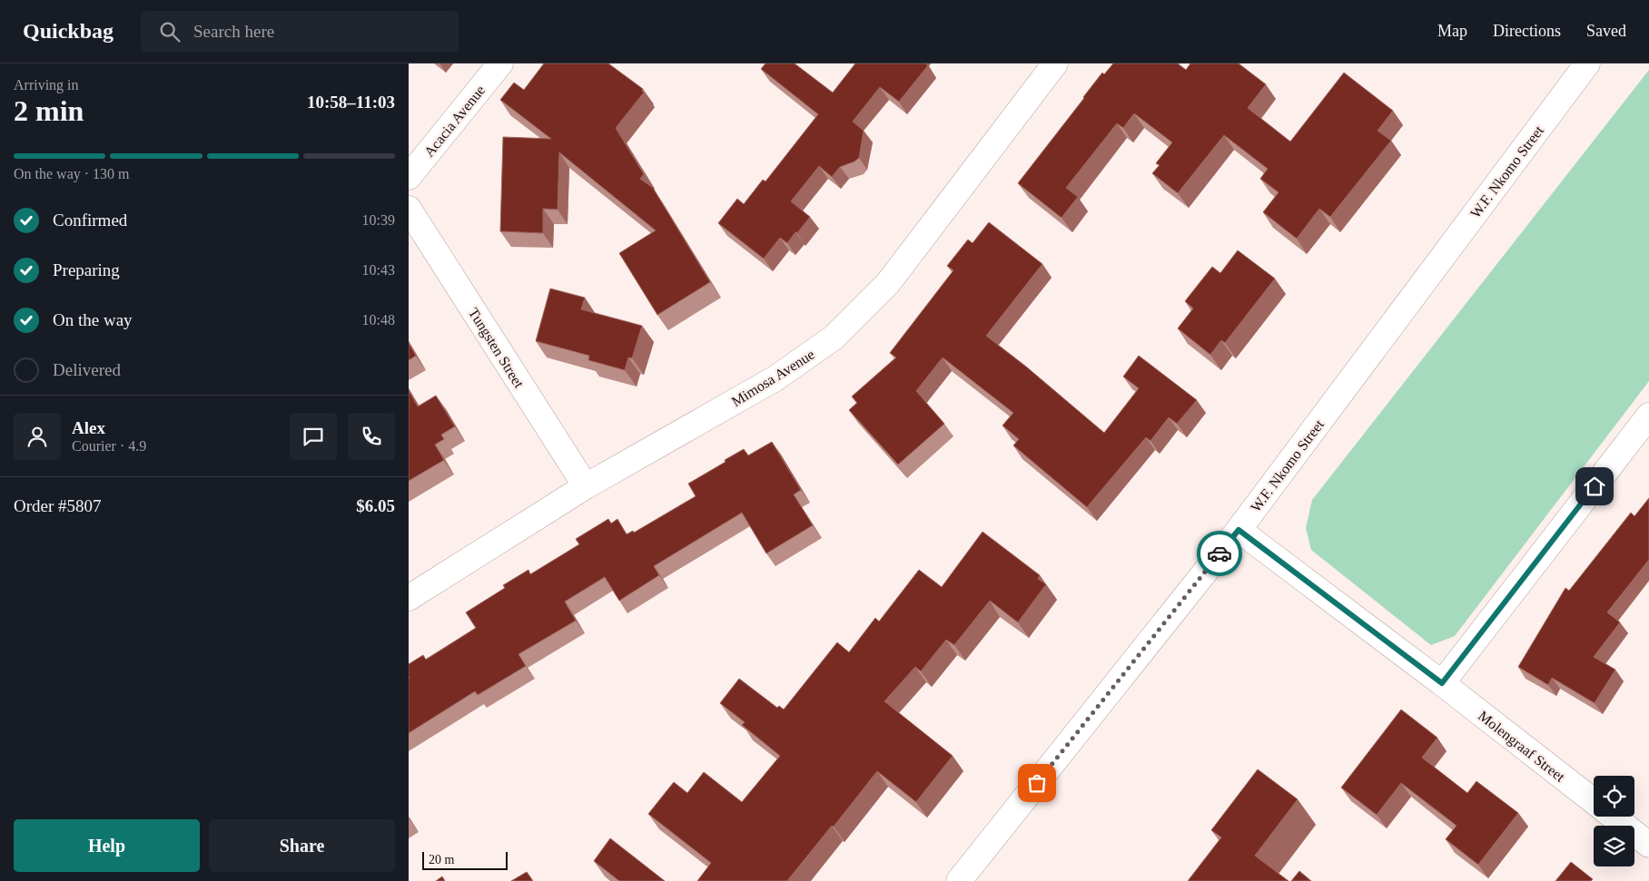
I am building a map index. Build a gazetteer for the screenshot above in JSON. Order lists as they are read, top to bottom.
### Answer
{
  "streets": {
    "street": [
      "Acacia Avenue",
      "W.F. Nkomo Street",
      "Tungsten Street",
      "Mimosa Avenue",
      "Molengraaf Street"
    ]
  },
  "crossings": [
    ["W.F. Nkomo Street", "Molengraaf Street"],
    ["Tungsten Street", "Mimosa Avenue"]
  ],
  "scale_bar": "20 m",
  "page": {
    "header": "Quickbag",
    "search": "Search here",
    "nav": ["Map", "Directions", "Saved"],
    "heading": ["2 min", "Arriving in", "10:58–11:03"],
    "panel": [
      "Alex",
      "Courier · 4.9",
      "Order #5807",
      "$6.05"
    ],
    "bar": "On the way · 130 m",
    "list": [
      ["Confirmed", "10:39"],
      ["Preparing", "10:43"],
      ["On the way", "10:48"],
      "Delivered"
    ],
    "buttons": ["Help", "Share"],
    "scale": "20 m"
  }
}
